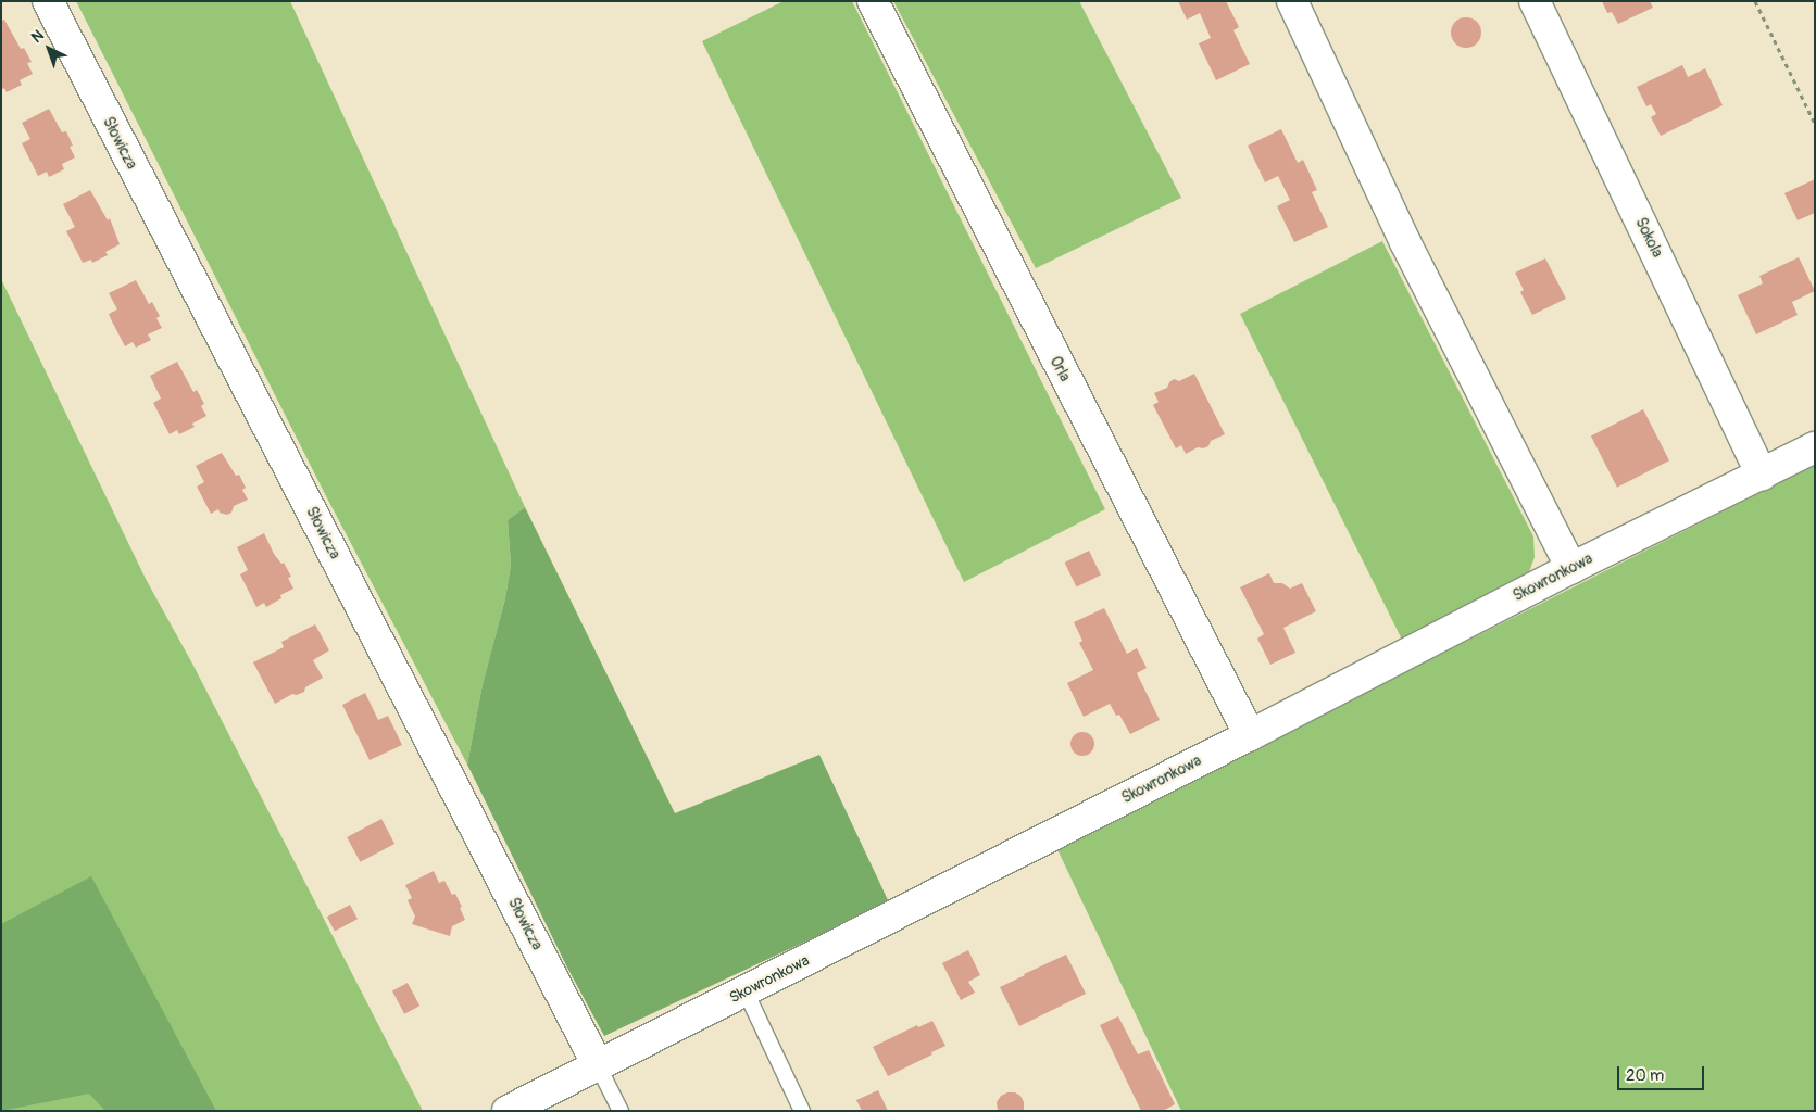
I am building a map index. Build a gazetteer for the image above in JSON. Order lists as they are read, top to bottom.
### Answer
{
  "streets": {
    "street": [
      "Słowicza",
      "Sokola",
      "Orla",
      "Skowronkowa"
    ]
  },
  "crossings": [
    ["Słowicza", "Skowronkowa"],
    ["Sokola", "Skowronkowa"],
    ["Orla", "Skowronkowa"]
  ],
  "scale_bar": "20 m",
  "north": "top left"
}
